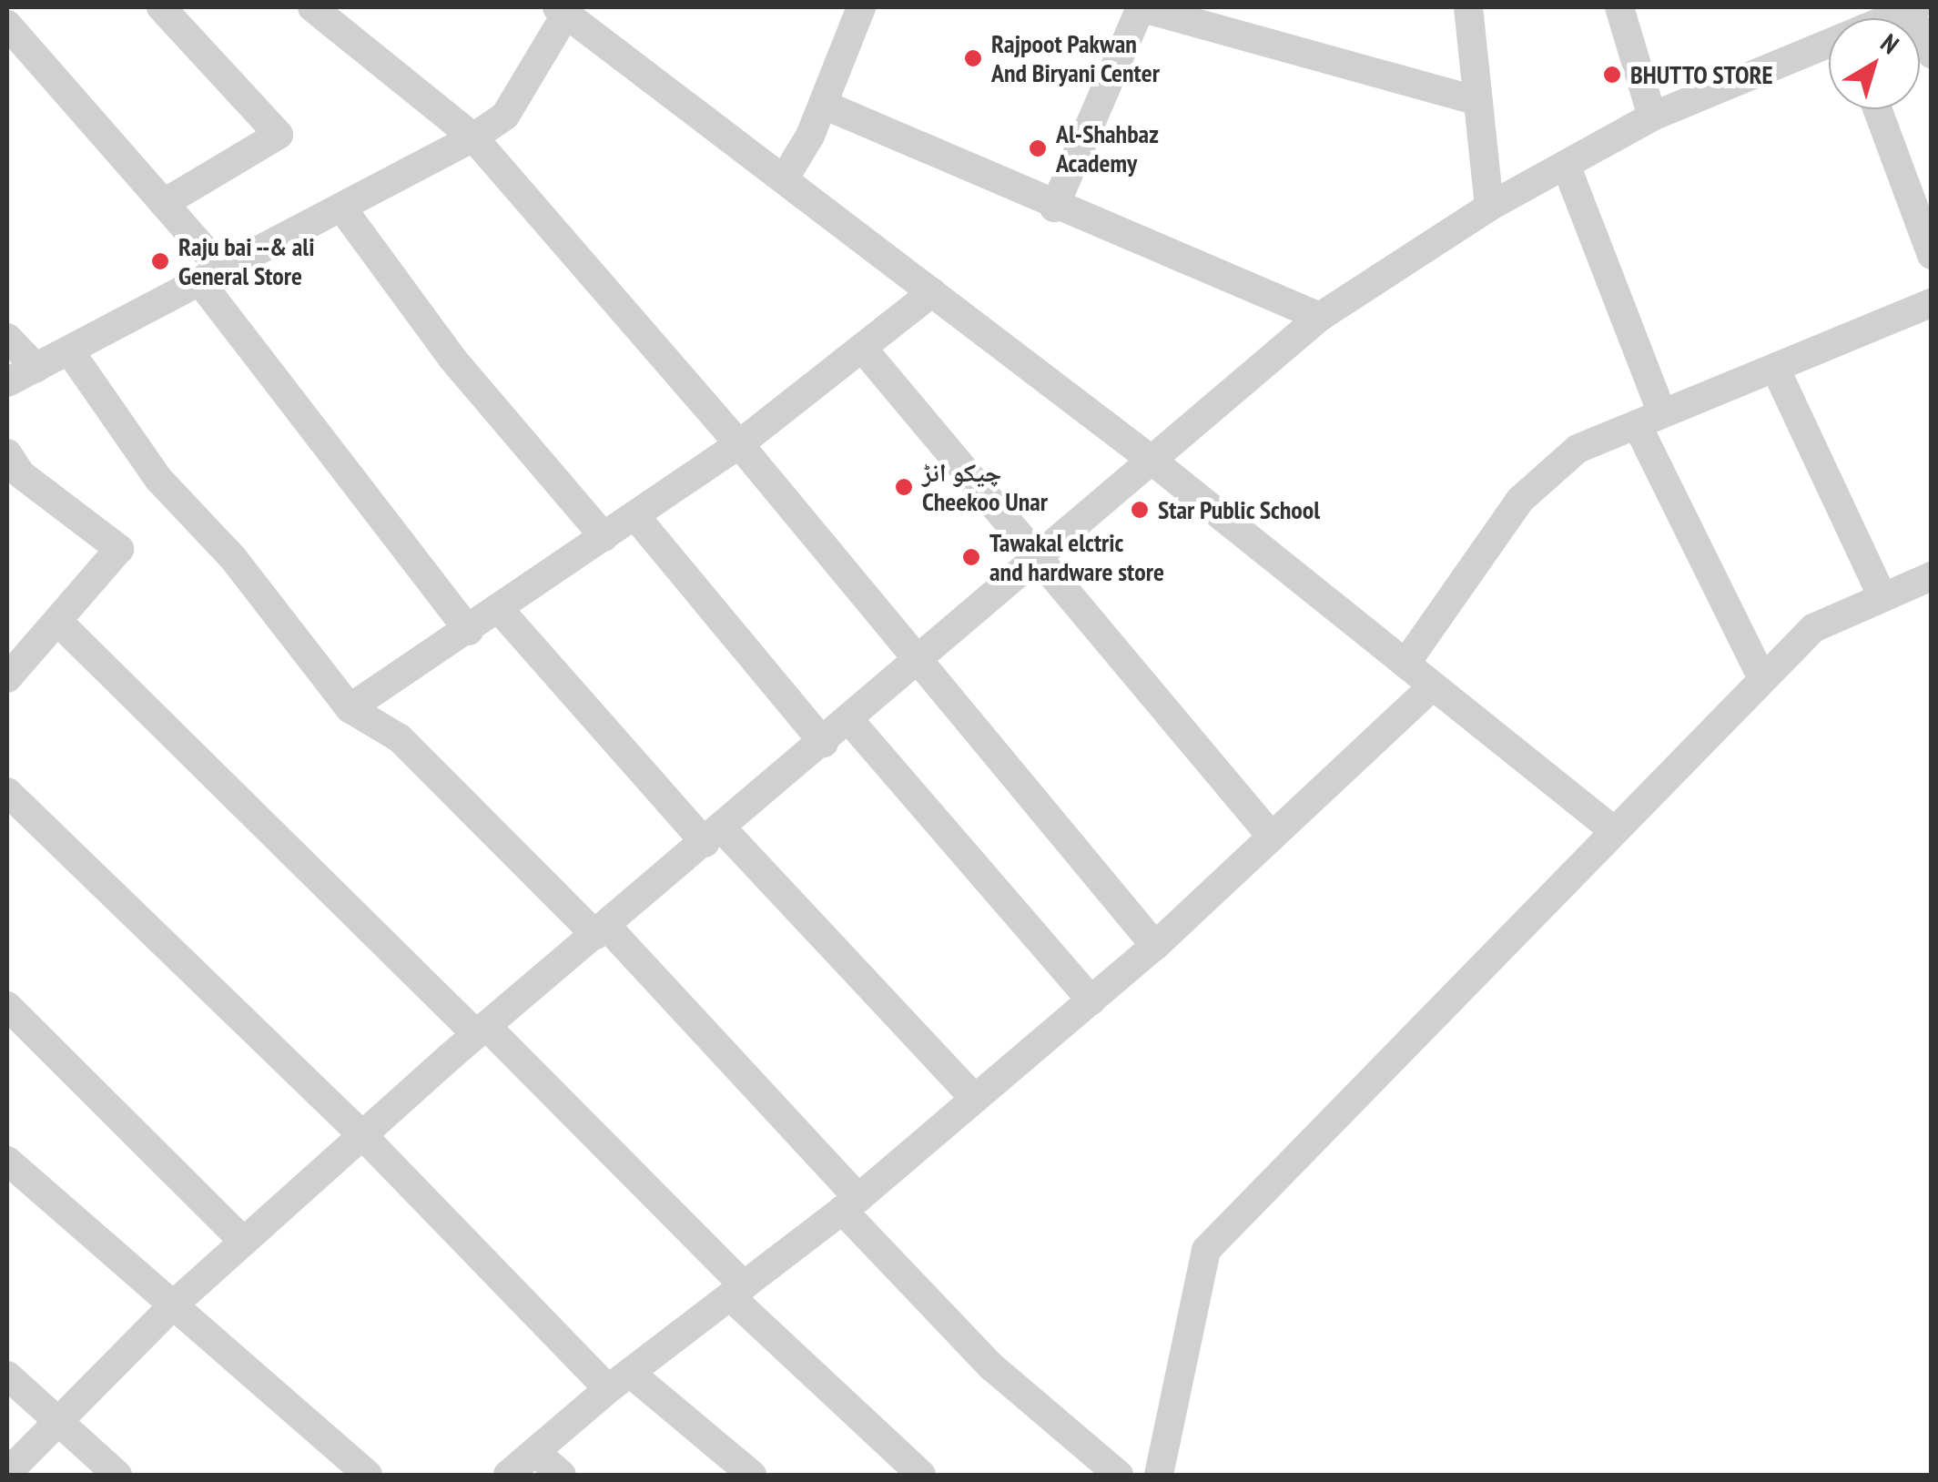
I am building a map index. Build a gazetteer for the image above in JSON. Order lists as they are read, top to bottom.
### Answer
{
  "places": [
    "Rajpoot Pakwan And Biryani Center",
    "BHUTTO STORE",
    "Al-Shahbaz Academy",
    "Raju bai --& ali General Store",
    "چیکو انڑ Cheekoo Unar",
    "Star Public School",
    "Tawakal elctric and hardware store"
  ],
  "north": "top right"
}
